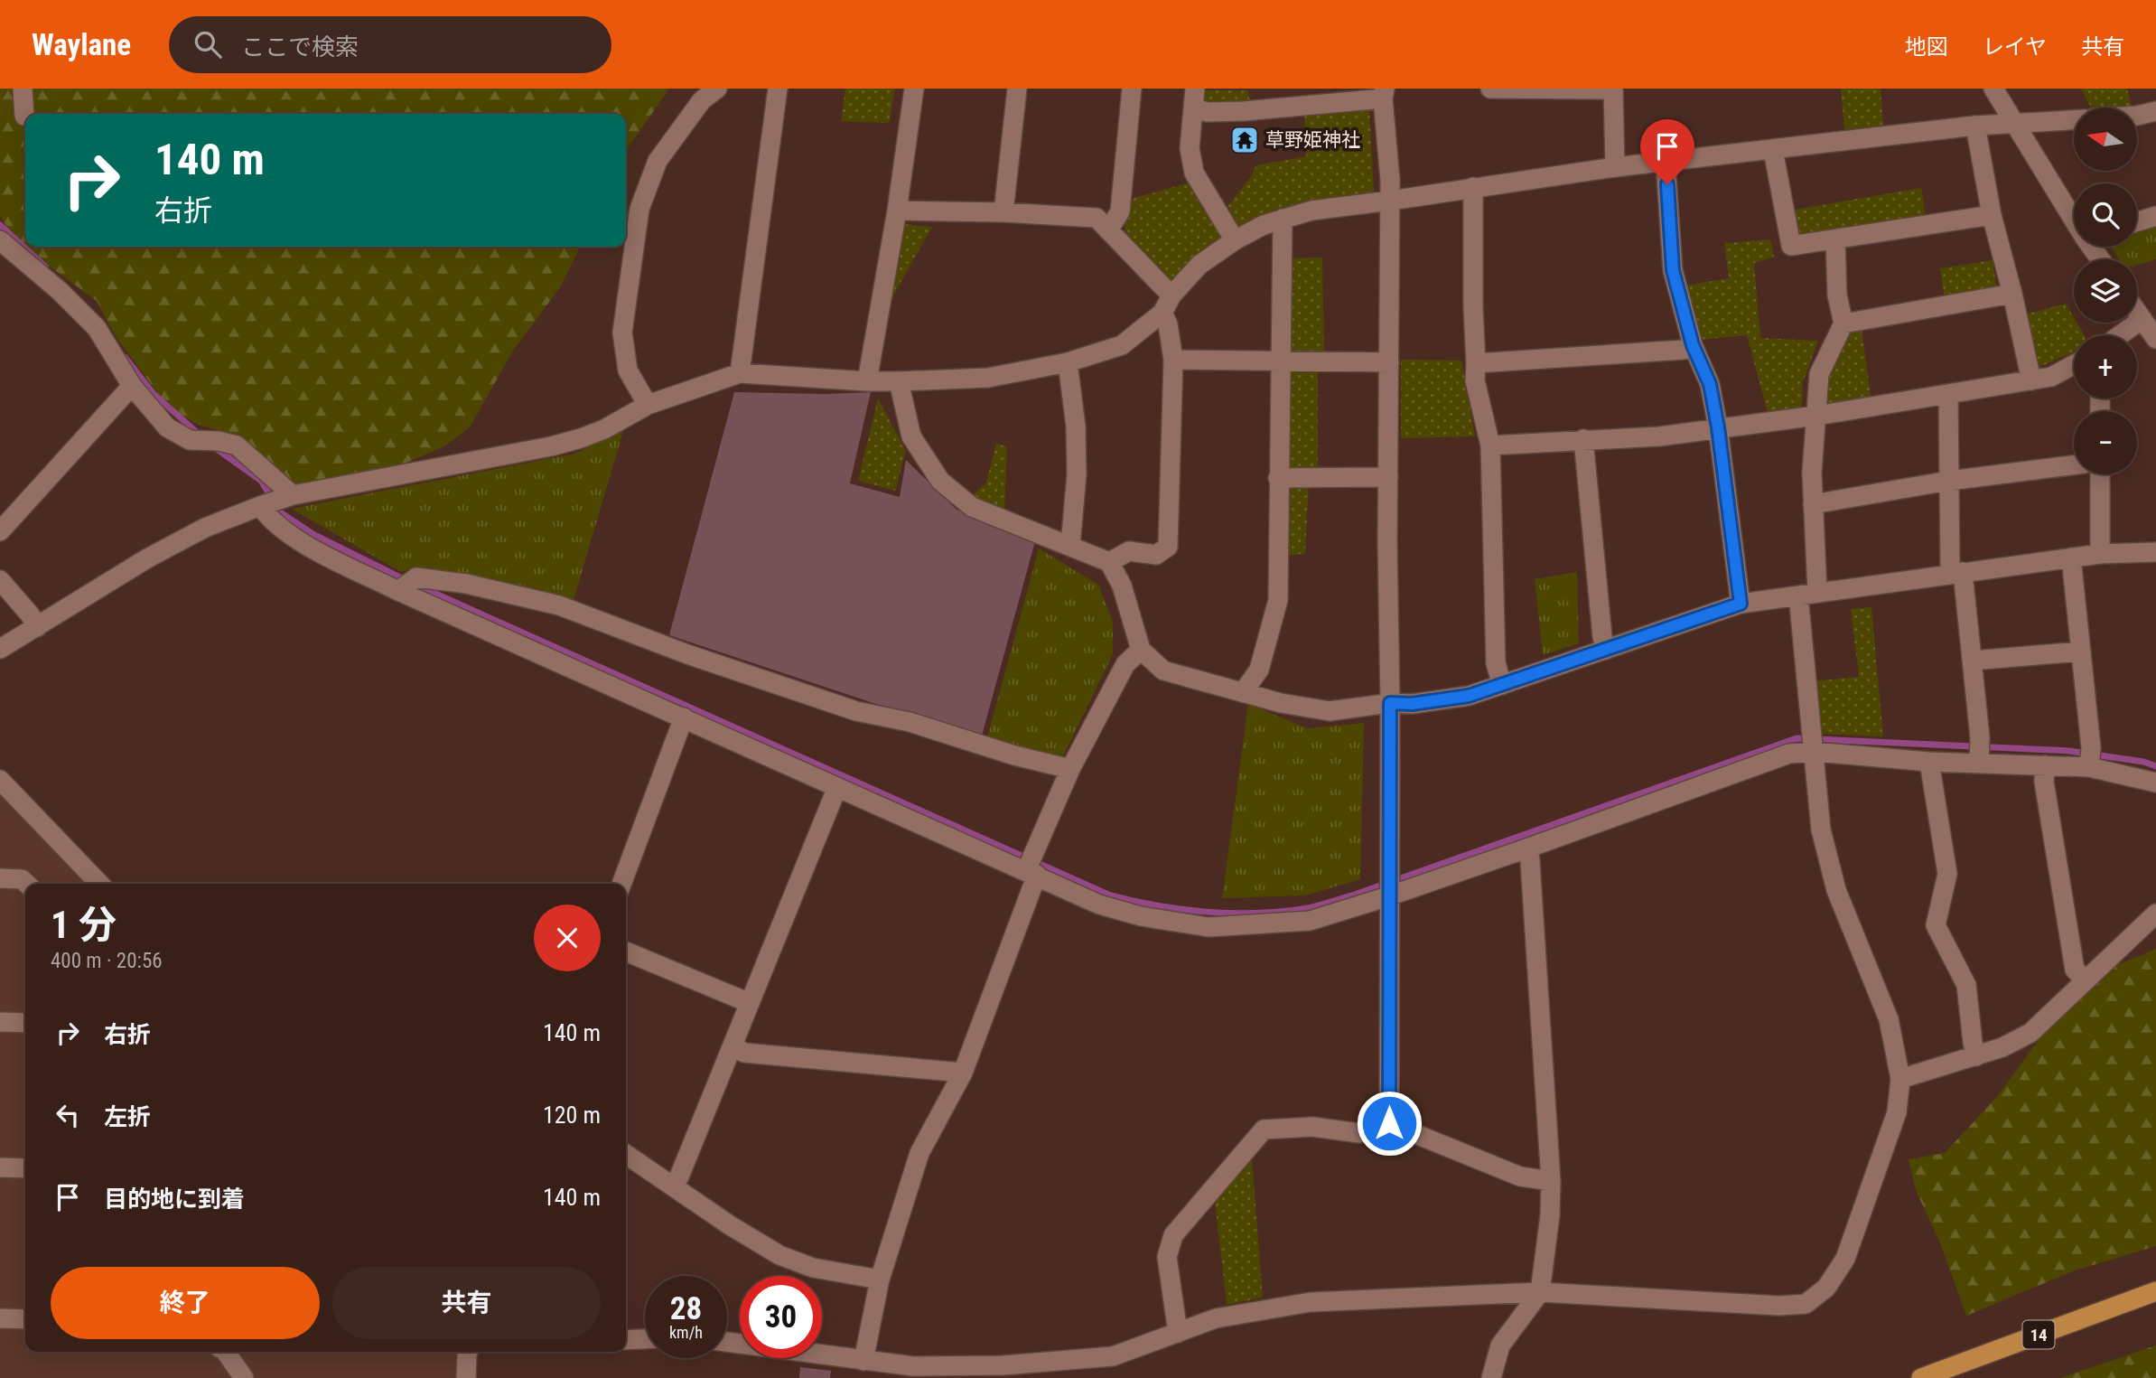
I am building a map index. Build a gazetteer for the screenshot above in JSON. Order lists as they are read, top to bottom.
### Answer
{
  "streets": {
    "main road": ["14"]
  },
  "places": {
    "temple": ["草野姫神社"]
  },
  "north": "left",
  "page": {
    "header": "Waylane",
    "search": "ここで検索",
    "nav": ["地図", "レイヤ", "共有"],
    "map_buttons": ["+", "−"],
    "turn": ["140 m", "右折"],
    "heading": ["1 分", "400 m · 20:56"],
    "list": [
      {
        "name": "右折",
        "value": "140 m"
      },
      {
        "name": "左折",
        "value": "120 m"
      },
      {
        "name": "目的地に到着",
        "value": "140 m"
      }
    ],
    "buttons": ["終了", "共有"],
    "speed": "28 km/h",
    "limit": "30"
  }
}
